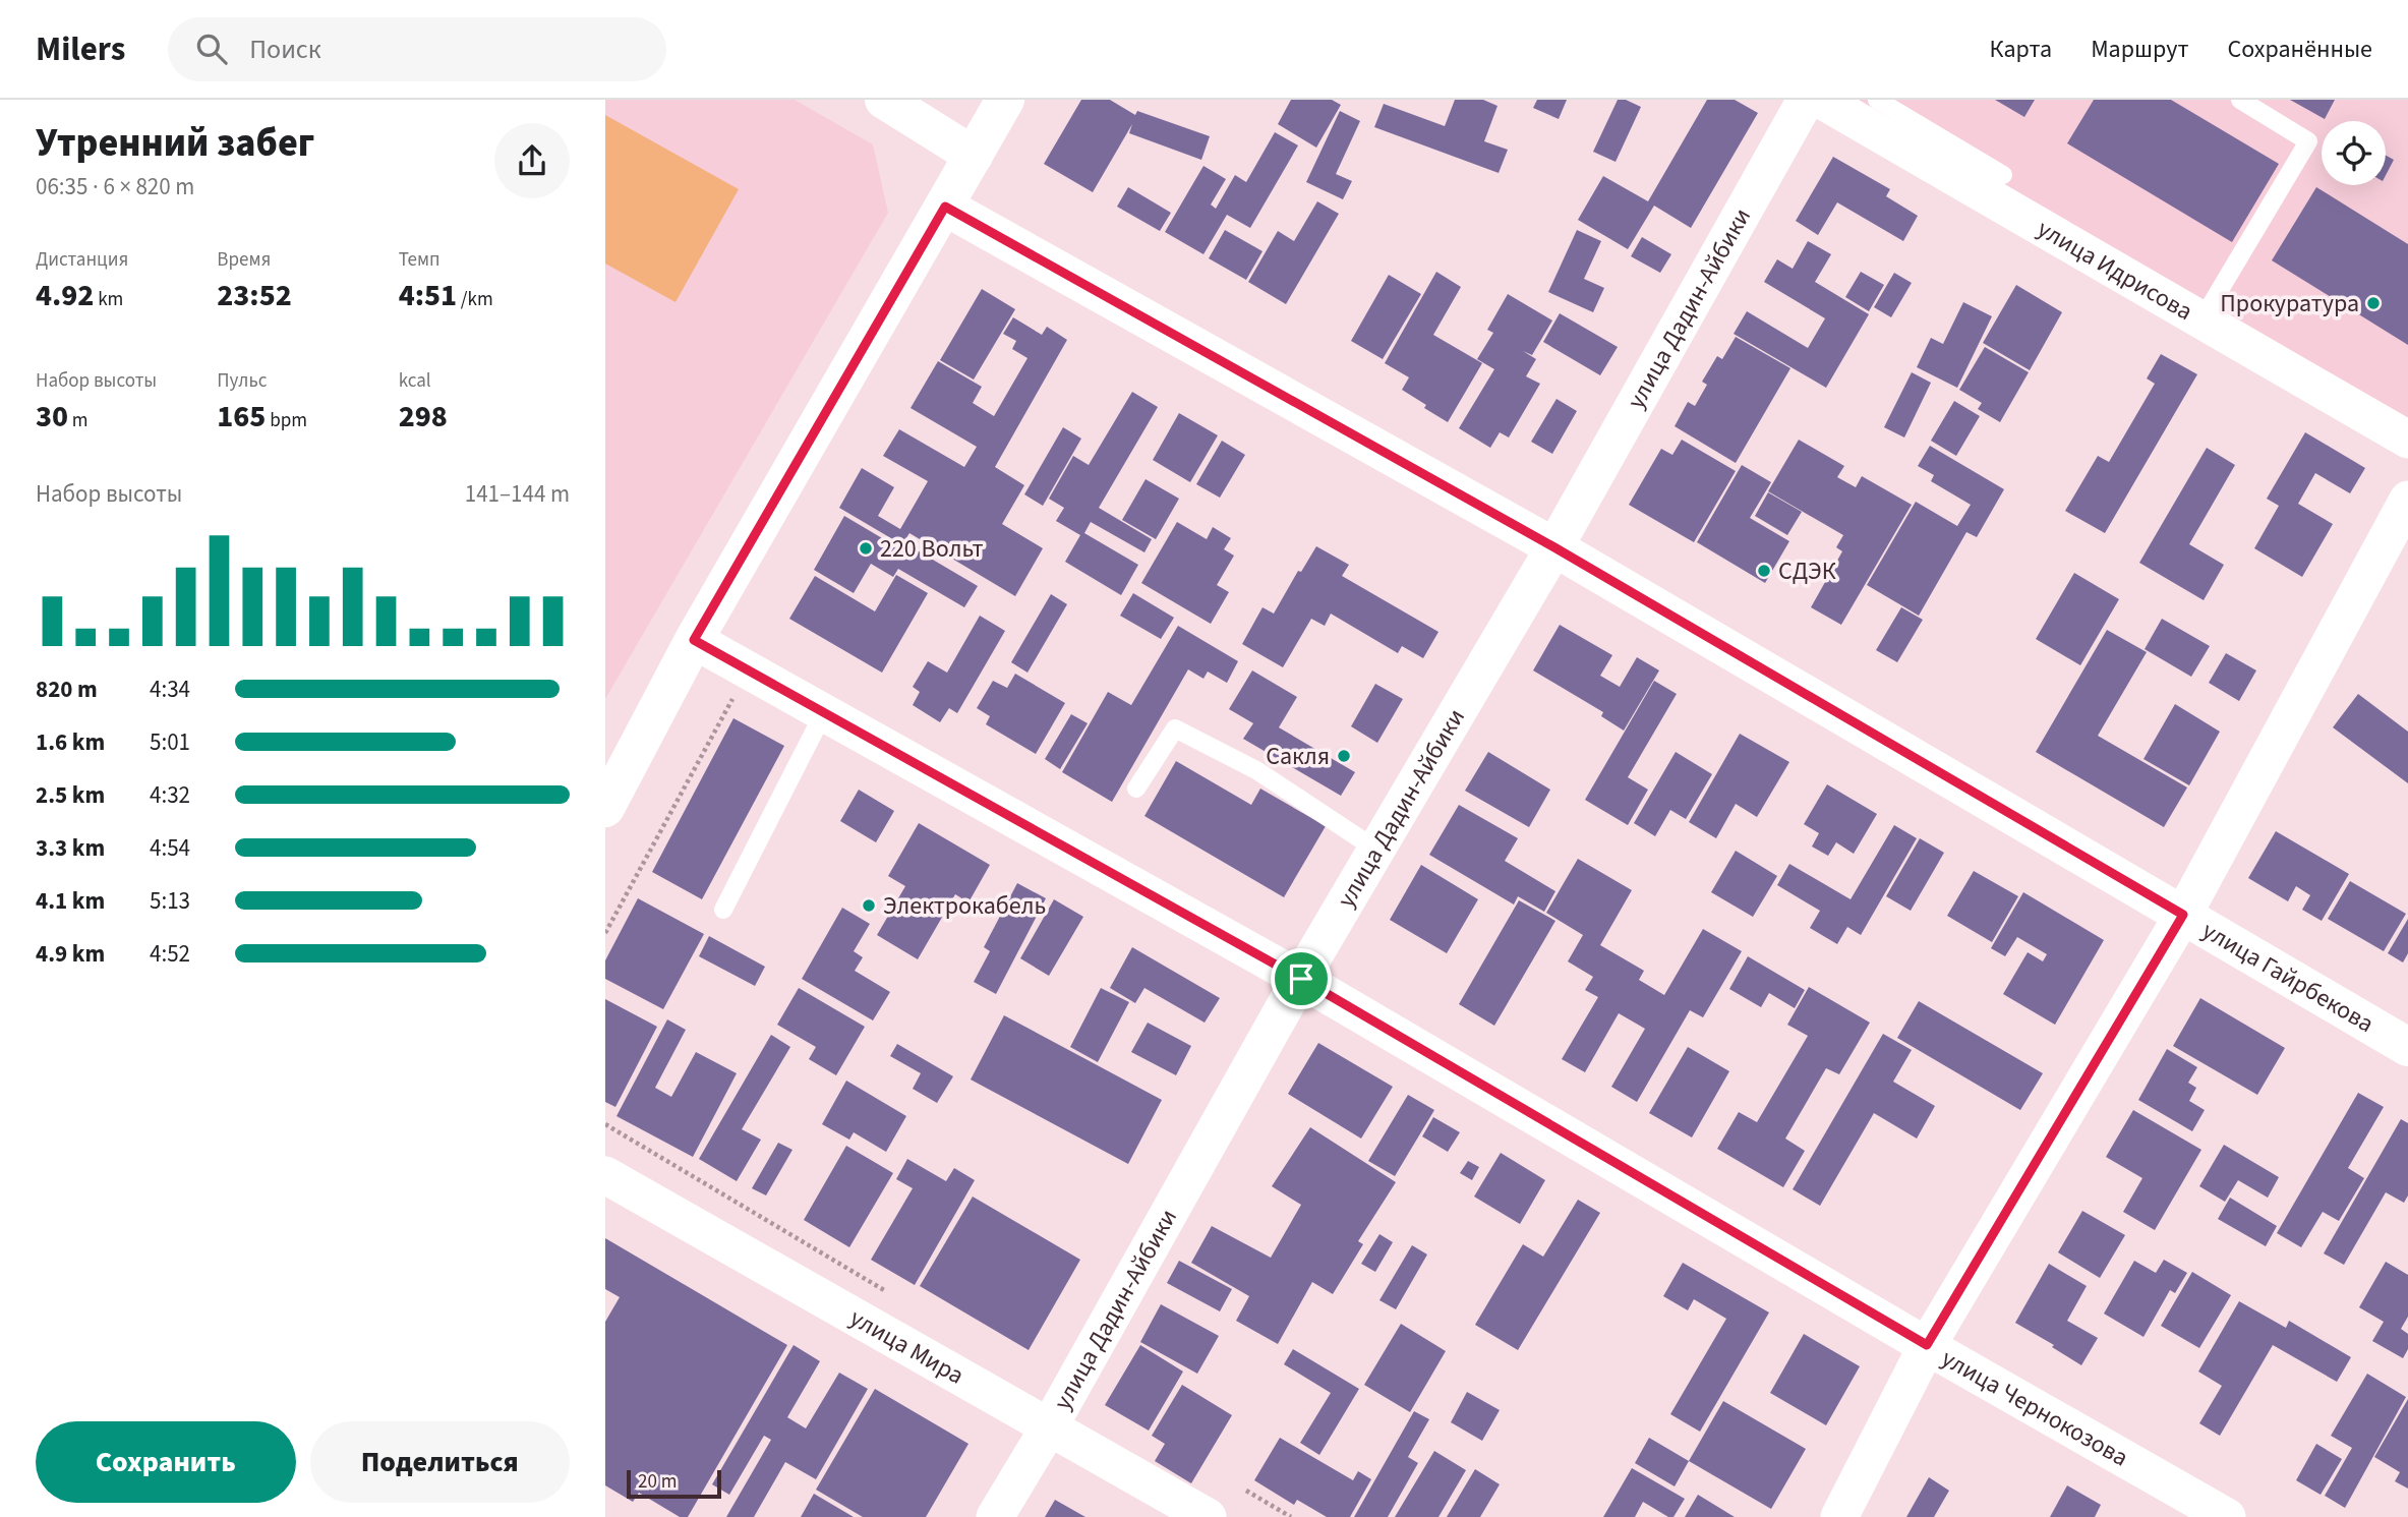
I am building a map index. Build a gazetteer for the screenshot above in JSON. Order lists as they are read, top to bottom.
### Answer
{
  "streets": {
    "main road": ["улица Гайрбекова"],
    "street": [
      "улица Идрисова",
      "улица Дадин-Айбики",
      "улица Мира",
      "улица Чернокозова"
    ]
  },
  "crossings": [
    ["улица Дадин-Айбики", "улица Гайрбекова"],
    ["улица Дадин-Айбики", "улица Мира"],
    ["улица Дадин-Айбики", "улица Чернокозова"]
  ],
  "places": [
    "Прокуратура",
    "220 Вольт",
    "СДЭК",
    "Сакля",
    "Электрокабель"
  ],
  "scale_bar": "20 m",
  "page": {
    "header": "Milers",
    "search": "Поиск",
    "nav": ["Карта", "Маршрут", "Сохранённые"],
    "heading": ["Утренний забег", "06:35 · 6 × 820 m"],
    "stats": [
      ["Дистанция", "4.92 km"],
      ["Время", "23:52"],
      ["Темп", "4:51 /km"],
      ["Набор высоты", "30 m"],
      ["Пульс", "165 bpm"],
      ["kcal", "298"]
    ],
    "chart": ["Набор высоты", "141–144 m"],
    "list": [
      {
        "name": "820 m",
        "note": "4:34"
      },
      {
        "name": "1.6 km",
        "note": "5:01"
      },
      {
        "name": "2.5 km",
        "note": "4:32"
      },
      {
        "name": "3.3 km",
        "note": "4:54"
      },
      {
        "name": "4.1 km",
        "note": "5:13"
      },
      {
        "name": "4.9 km",
        "note": "4:52"
      }
    ],
    "buttons": ["Сохранить", "Поделиться"],
    "scale": "20 m"
  }
}
